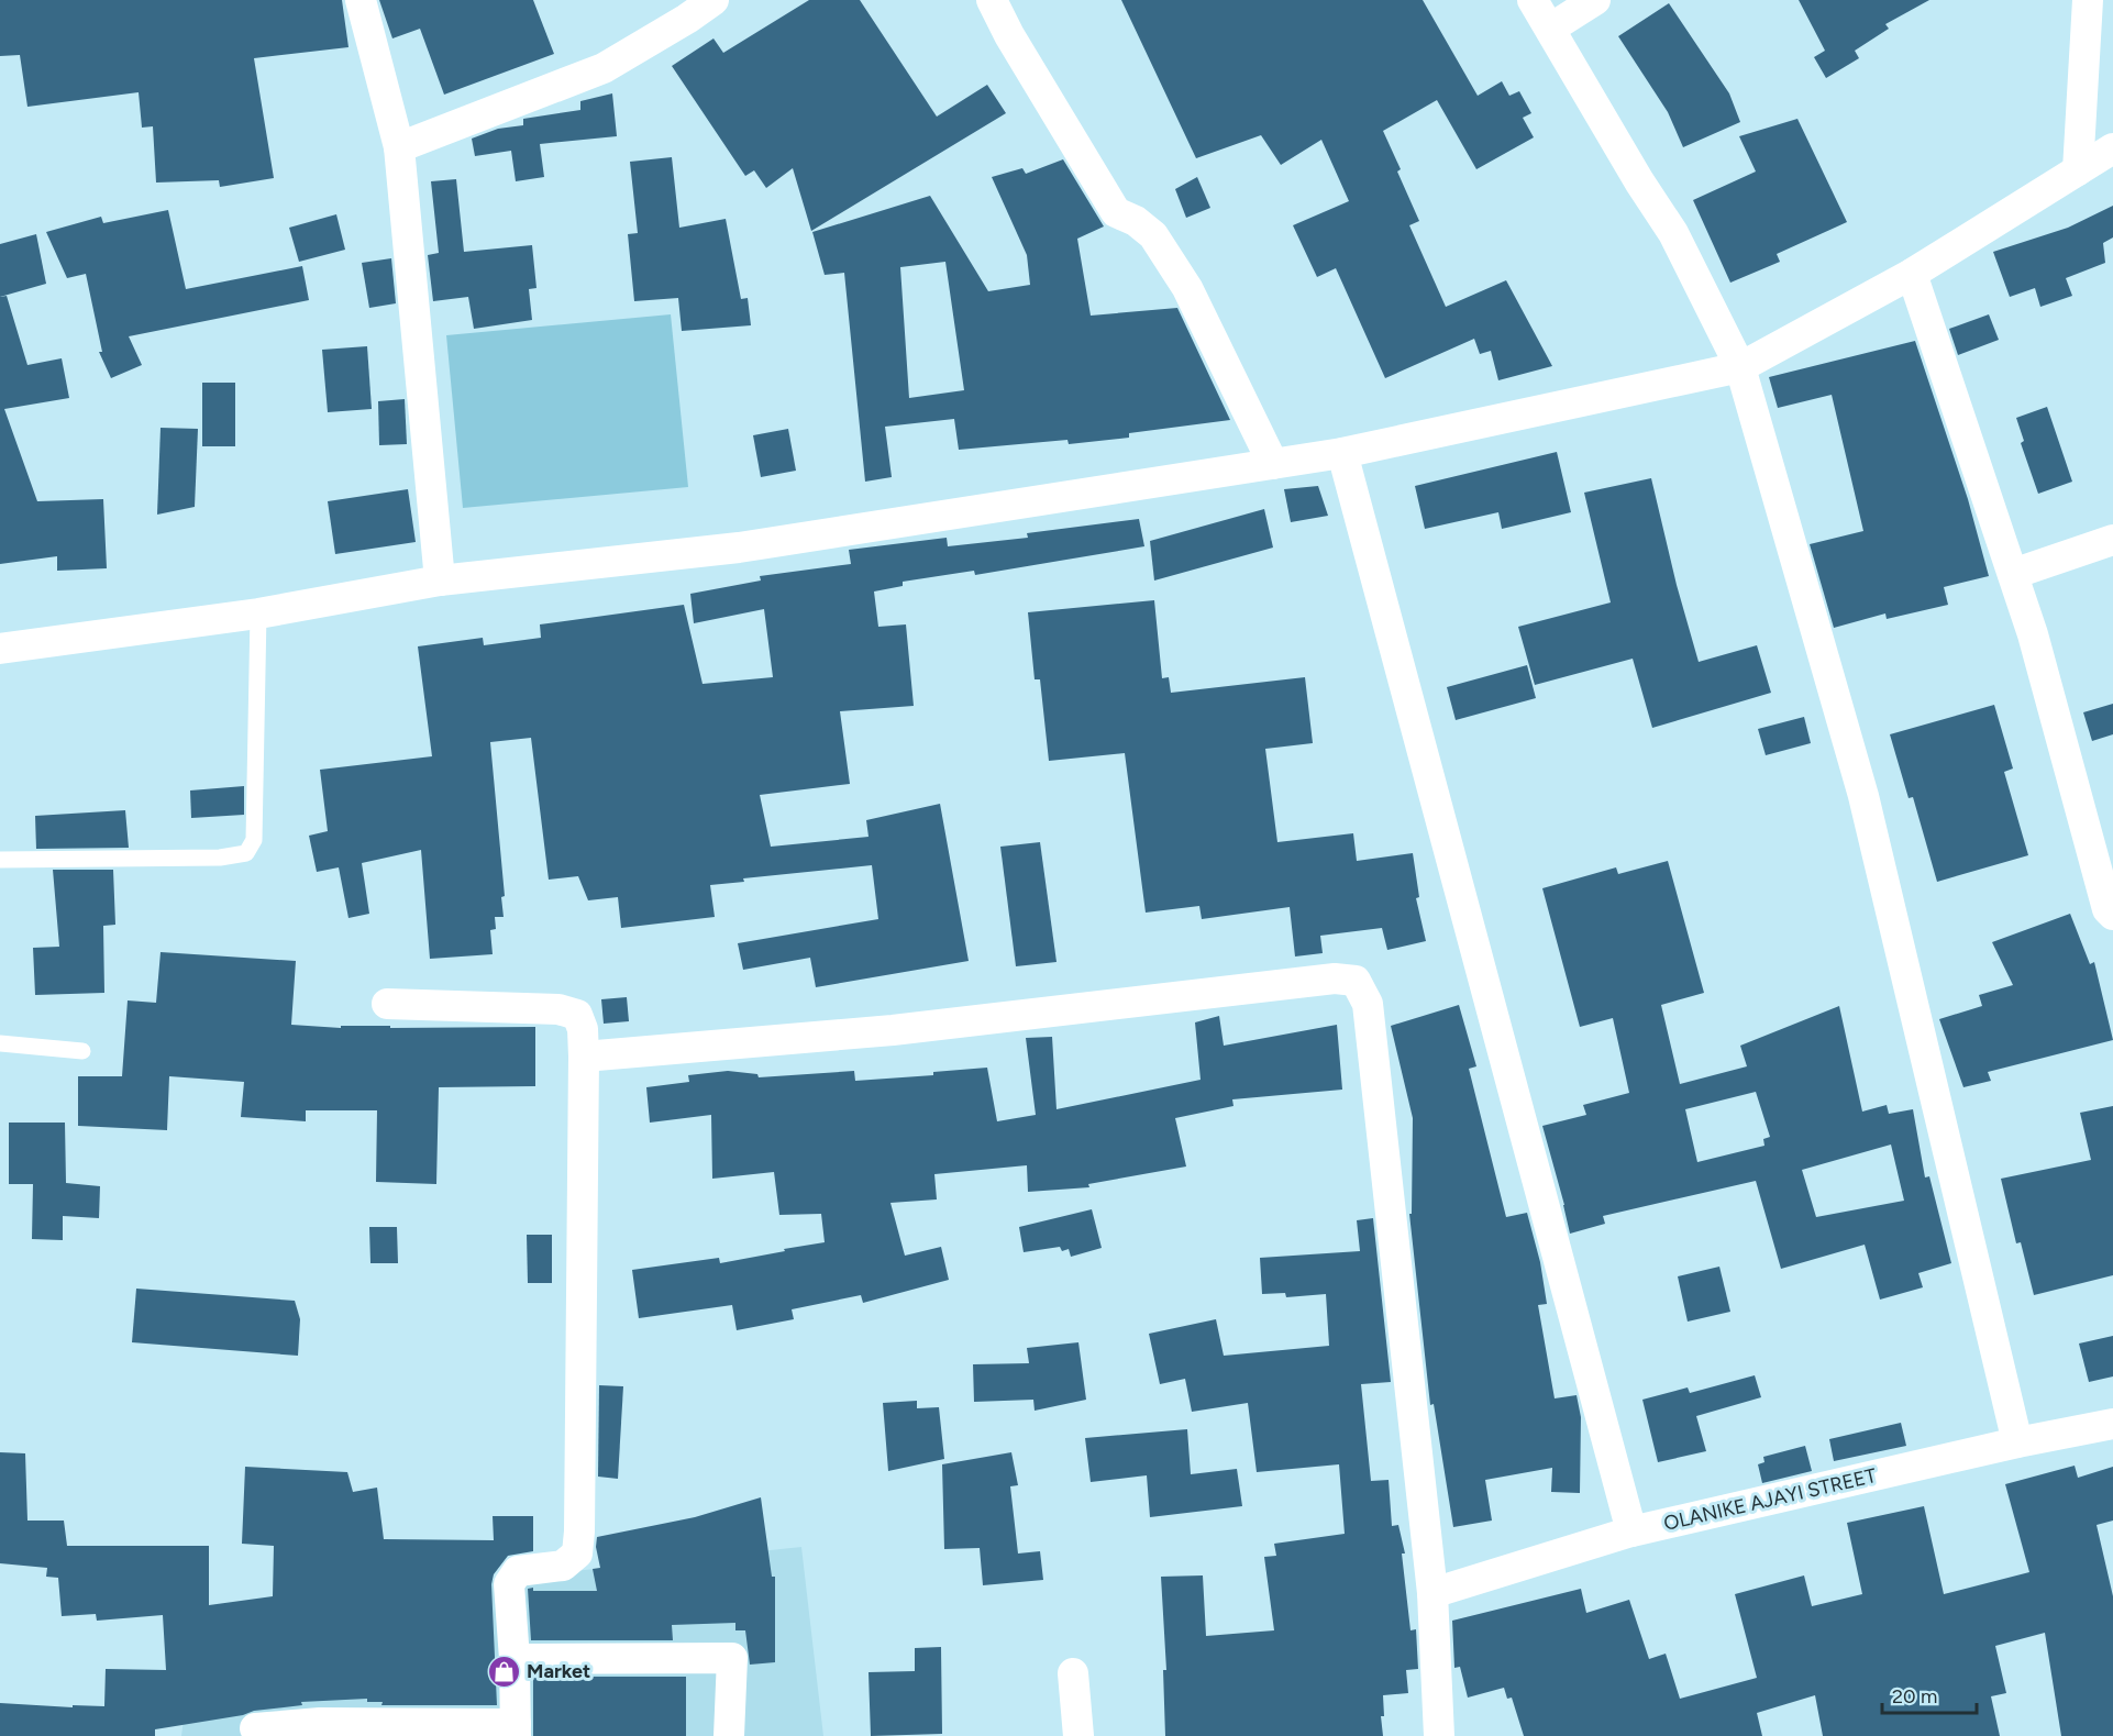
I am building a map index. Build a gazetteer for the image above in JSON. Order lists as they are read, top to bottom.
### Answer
{
  "streets": {
    "street": ["OLANIKE AJAYI STREET"]
  },
  "places": {
    "shop": ["Market"]
  },
  "scale_bar": "20 m"
}
